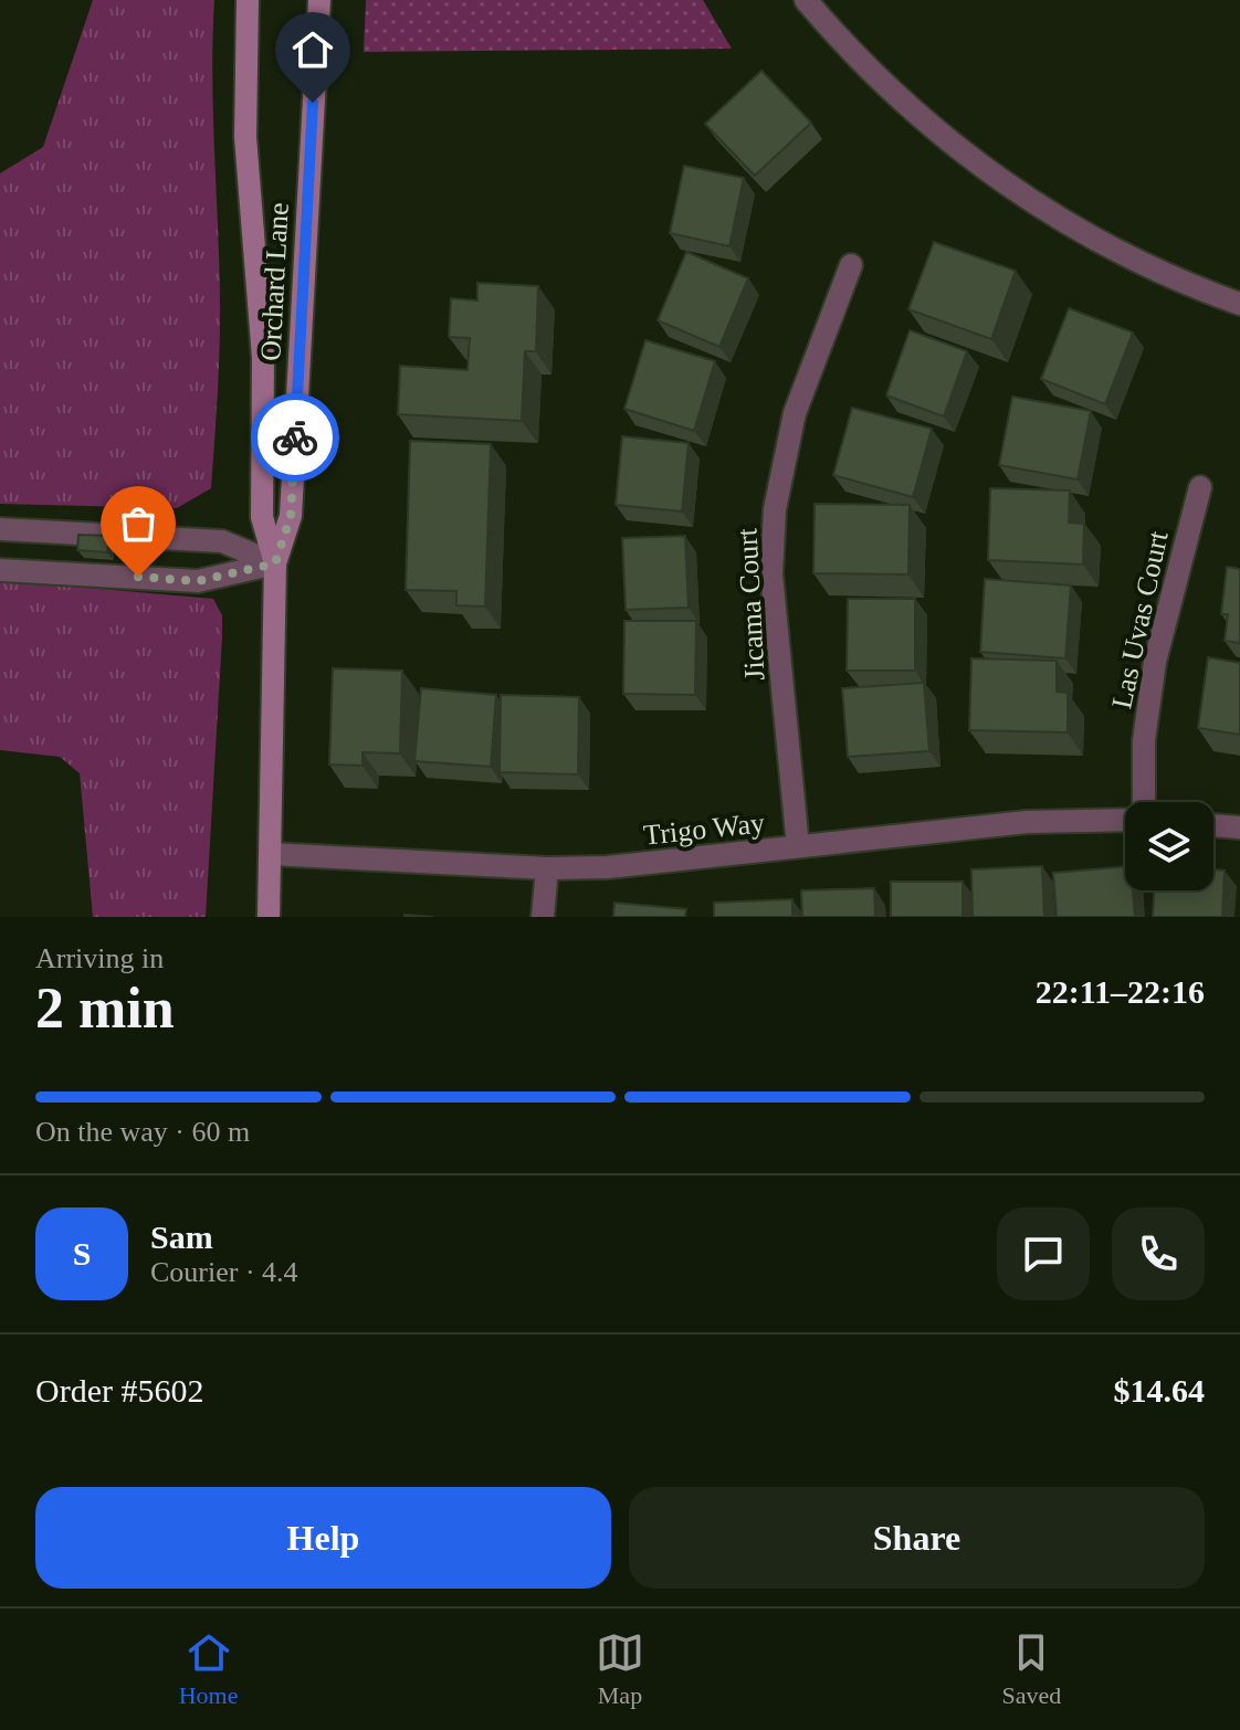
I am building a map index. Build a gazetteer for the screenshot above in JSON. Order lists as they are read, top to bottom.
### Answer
{
  "streets": {
    "street": [
      "Orchard Lane",
      "Jicama Court",
      "Las Uvas Court",
      "Trigo Way"
    ]
  },
  "crossings": [
    ["Orchard Lane", "Trigo Way"],
    ["Jicama Court", "Trigo Way"]
  ],
  "page": {
    "heading": ["2 min", "Arriving in", "22:11–22:16"],
    "panel": [
      "Sam",
      "Courier · 4.4",
      "Order #5602",
      "$14.64"
    ],
    "bar": "On the way · 60 m",
    "round": "S",
    "buttons": ["Help", "Share"],
    "tabs": ["Home", "Map", "Saved"]
  }
}
